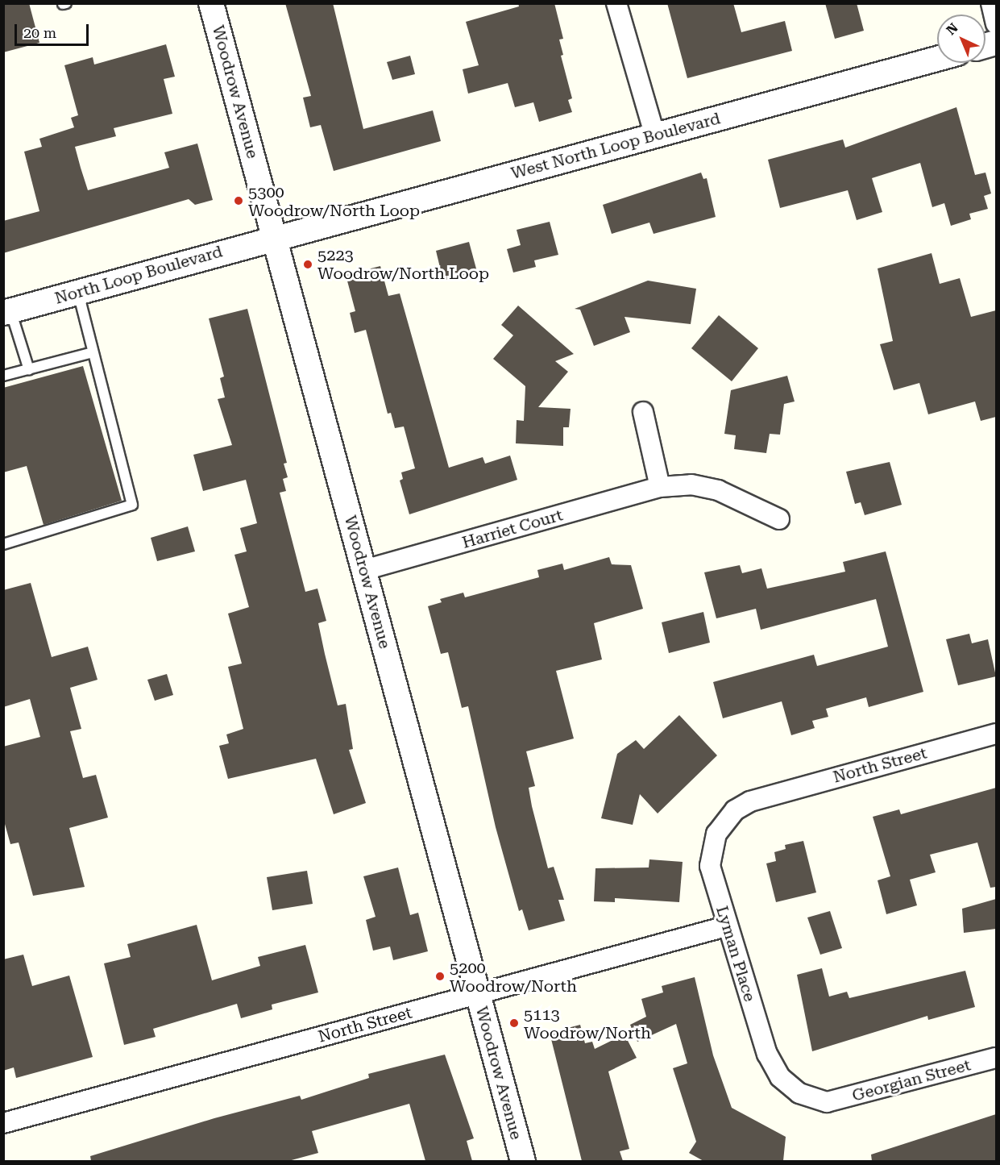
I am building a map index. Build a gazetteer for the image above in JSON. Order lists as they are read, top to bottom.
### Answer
{
  "streets": {
    "street": [
      "Woodrow Avenue",
      "West North Loop Boulevard",
      "North Loop Boulevard",
      "Harriet Court",
      "North Street",
      "Lyman Place",
      "Georgian Street"
    ]
  },
  "crossings": [
    ["Woodrow Avenue", "West North Loop Boulevard"],
    ["Woodrow Avenue", "North Loop Boulevard"],
    ["Woodrow Avenue", "Harriet Court"],
    ["Woodrow Avenue", "North Street"],
    ["West North Loop Boulevard", "North Loop Boulevard"],
    ["North Street", "Lyman Place"],
    ["Lyman Place", "Georgian Street"]
  ],
  "places": [
    "5300 Woodrow/North Loop",
    "5223 Woodrow/North Loop",
    "5200 Woodrow/North",
    "5113 Woodrow/North"
  ],
  "scale_bar": "20 m",
  "north": "top left"
}
